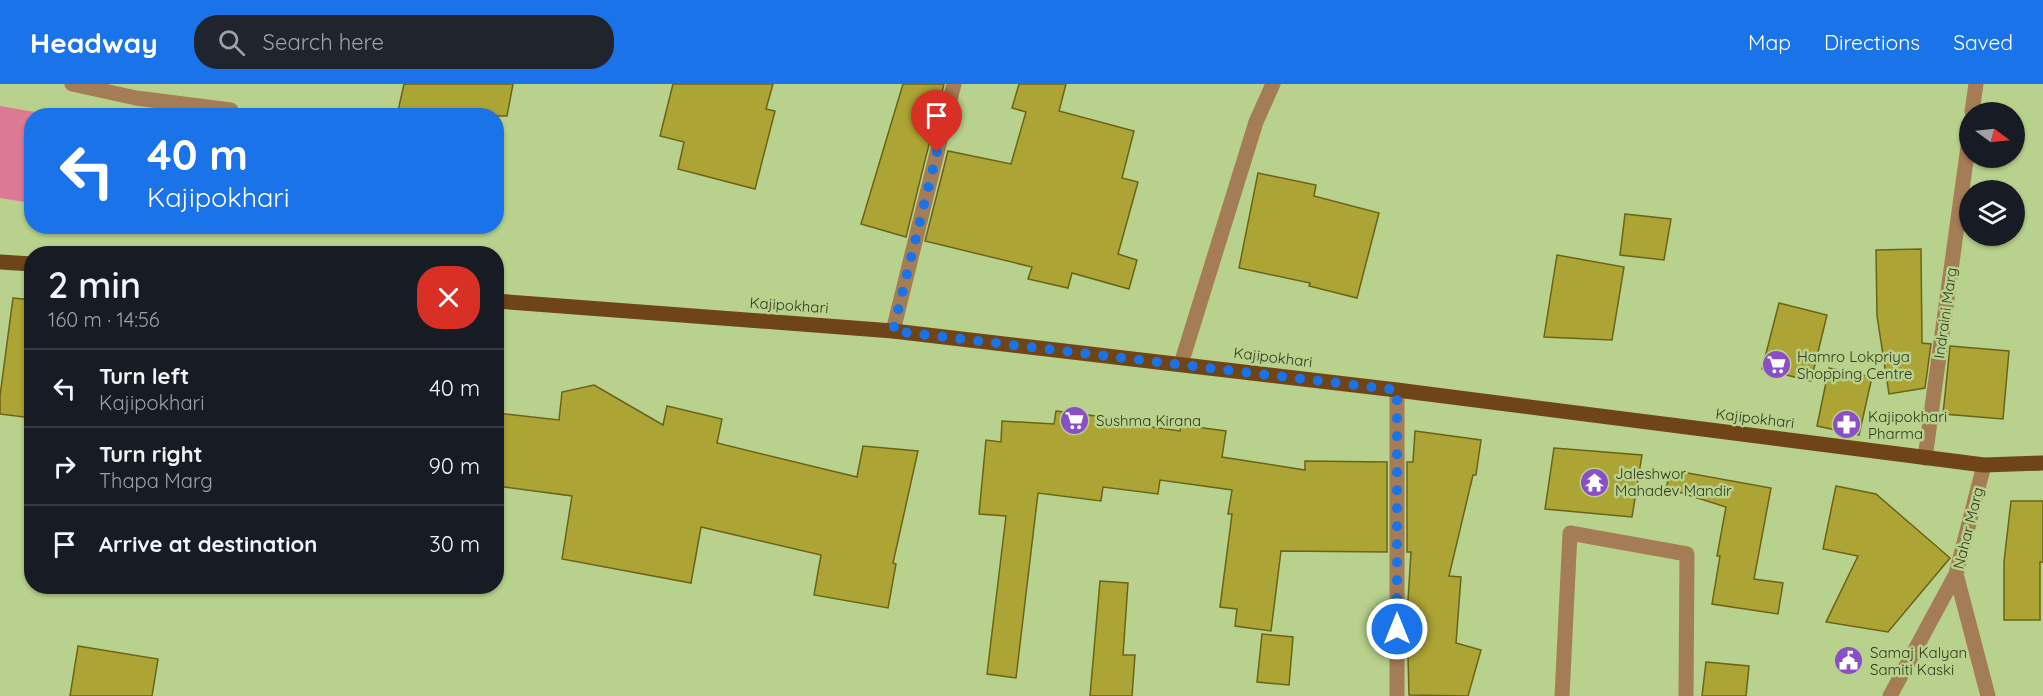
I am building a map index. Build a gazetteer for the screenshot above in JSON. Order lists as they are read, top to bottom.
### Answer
{
  "streets": {
    "main road": ["Kajipokhari"],
    "street": ["Indraini Marg", "Nahar Marg"]
  },
  "crossings": [
    ["Kajipokhari", "Indraini Marg"],
    ["Kajipokhari", "Nahar Marg"]
  ],
  "places": {
    "supermarket": ["Hamro Lokpriya Shopping Centre", "Sushma Kirana"],
    "pharmacy": ["Kajipokhari Pharma"],
    "temple": ["Jaleshwor Mahadev Mandir"],
    "public building": ["Samaj Kalyan Samiti Kaski"]
  },
  "north": "right",
  "page": {
    "header": "Headway",
    "search": "Search here",
    "nav": ["Map", "Directions", "Saved"],
    "turn": ["40 m", "Kajipokhari"],
    "heading": ["2 min", "160 m · 14:56"],
    "list": [
      {
        "name": "Turn left",
        "note": "Kajipokhari",
        "value": "40 m"
      },
      {
        "name": "Turn right",
        "note": "Thapa Marg",
        "value": "90 m"
      },
      {
        "name": "Arrive at destination",
        "value": "30 m"
      }
    ]
  }
}
